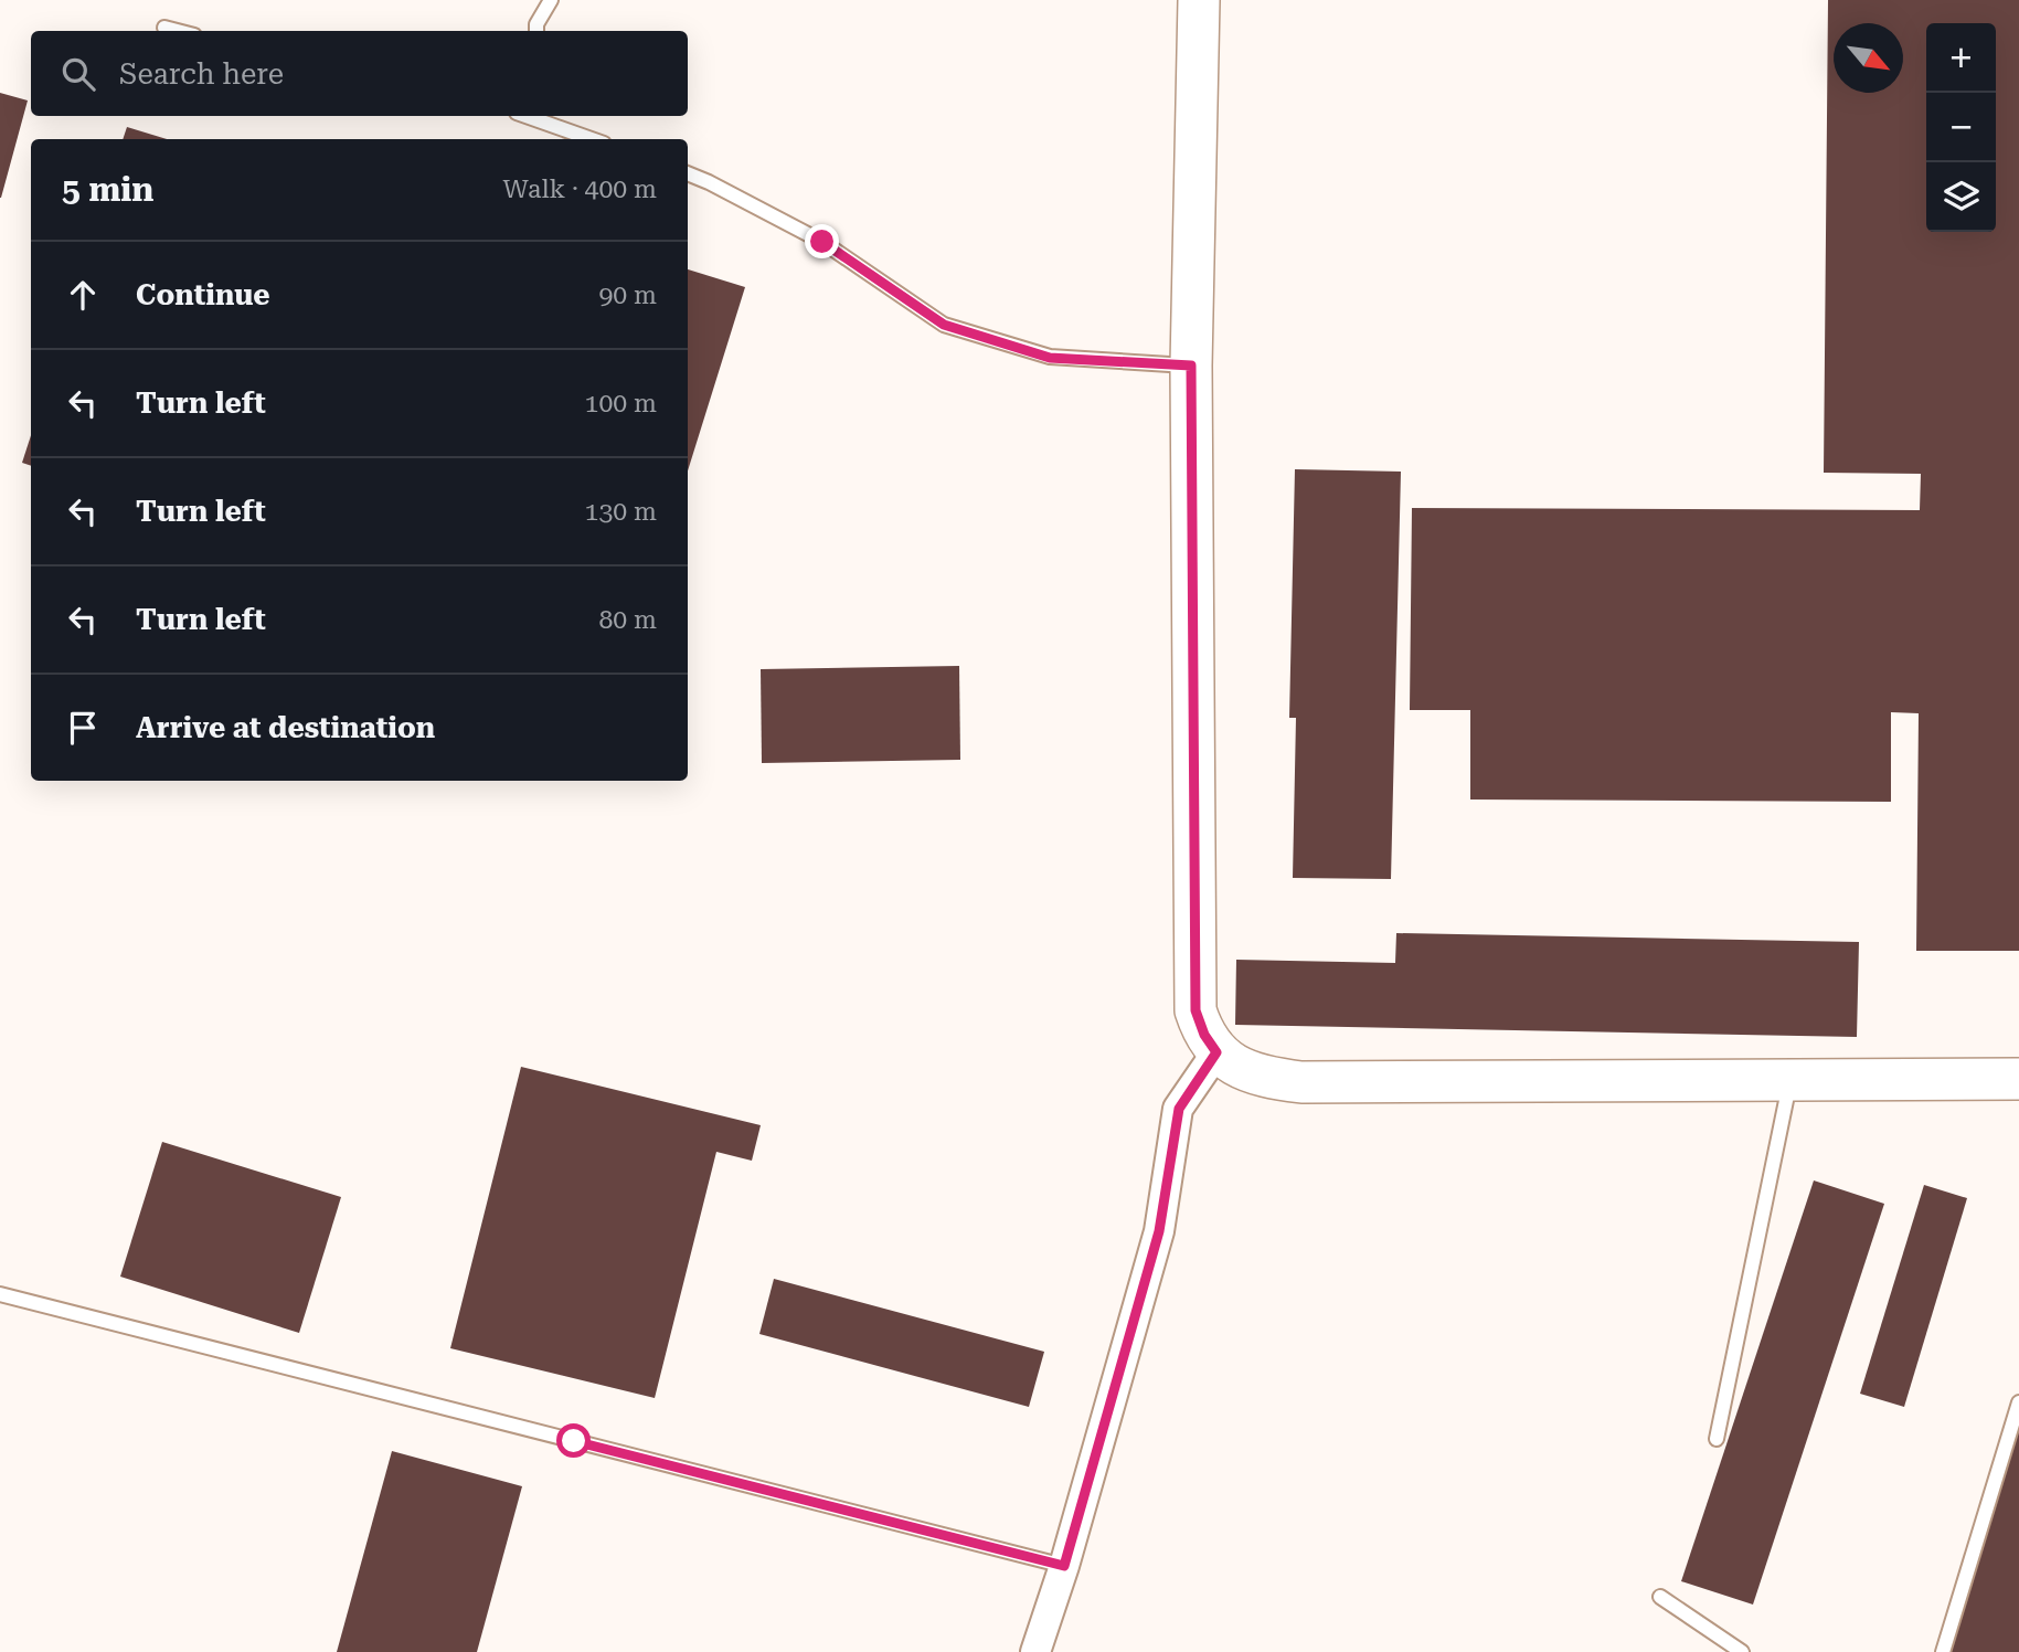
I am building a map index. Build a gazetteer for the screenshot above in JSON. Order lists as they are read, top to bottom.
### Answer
{
  "north": "bottom right",
  "page": {
    "map_buttons": ["+", "−"],
    "search": "Search here",
    "heading": ["5 min", "Walk · 400 m"],
    "list": [
      ["Continue", "90 m"],
      ["Turn left", "100 m"],
      ["Turn left", "130 m"],
      ["Turn left", "80 m"],
      "Arrive at destination"
    ]
  }
}
